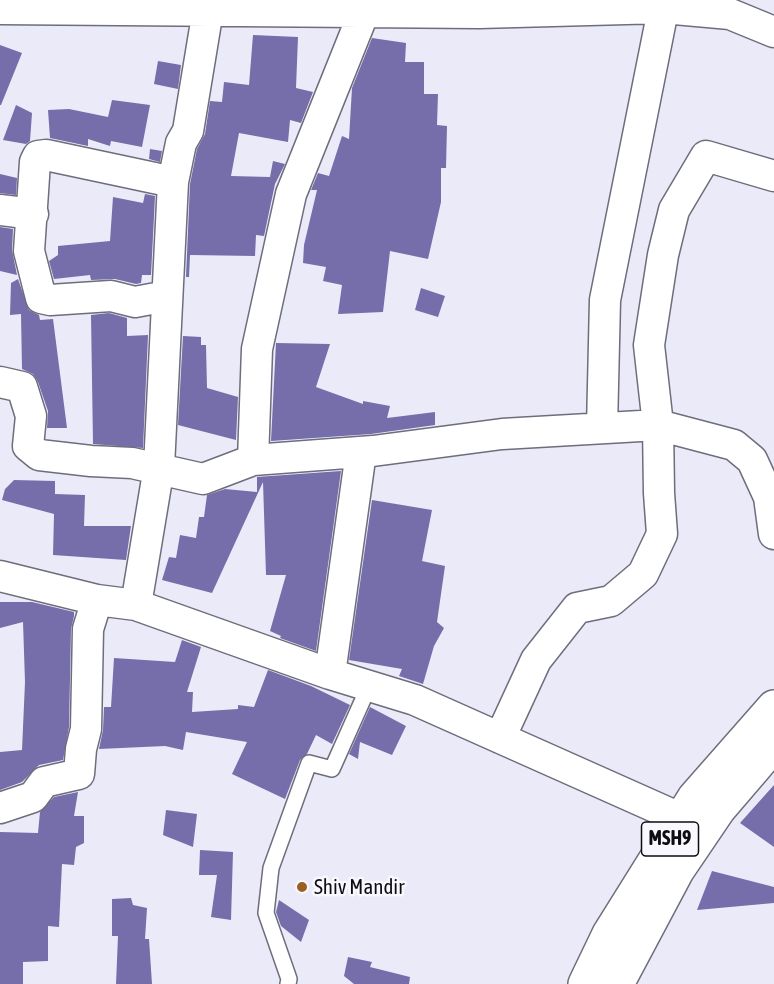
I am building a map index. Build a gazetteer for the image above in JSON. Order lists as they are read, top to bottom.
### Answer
{
  "streets": {
    "main road": ["MSH9"]
  },
  "places": ["Shiv Mandir"]
}
